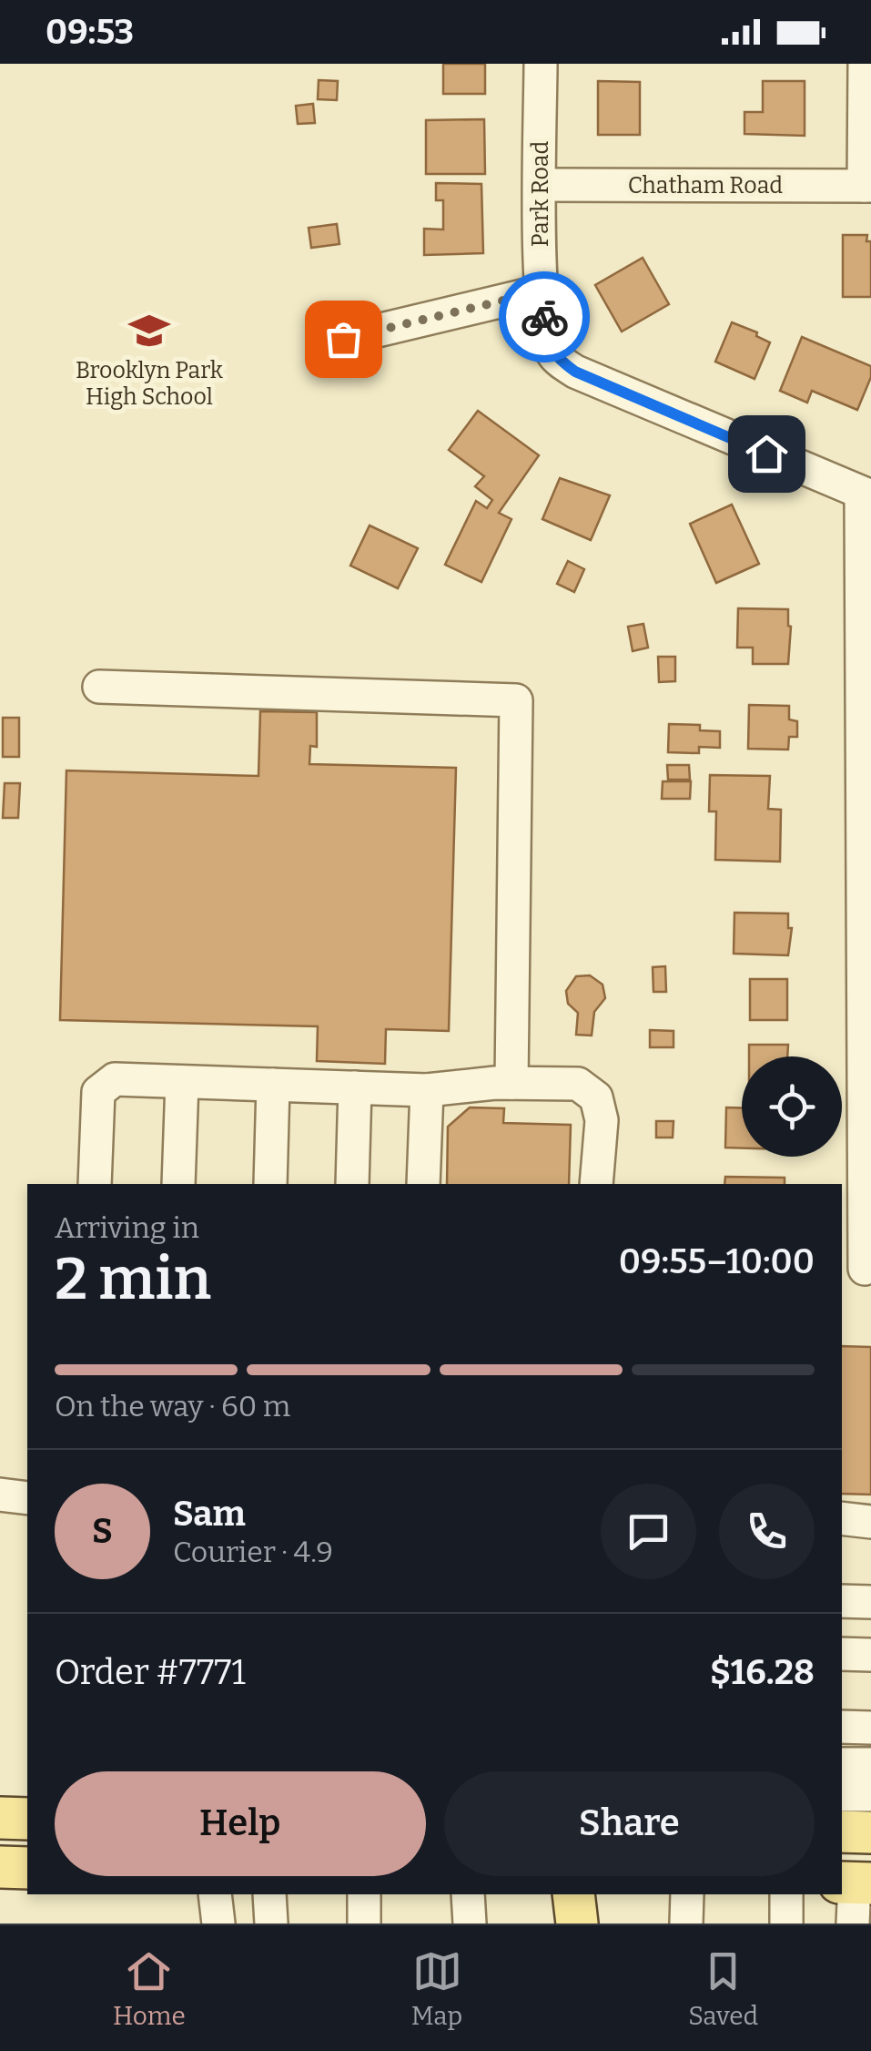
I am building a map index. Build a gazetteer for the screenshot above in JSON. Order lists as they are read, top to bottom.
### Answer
{
  "streets": {
    "street": ["Chatham Road", "Park Road"]
  },
  "crossings": [
    ["Chatham Road", "Park Road"]
  ],
  "places": {
    "school or university": ["Brooklyn Park High School"]
  },
  "page": {
    "status": "09:53",
    "heading": ["2 min", "Arriving in", "09:55–10:00"],
    "panel": [
      "Sam",
      "Courier · 4.9",
      "Order #7771",
      "$16.28"
    ],
    "bar": "On the way · 60 m",
    "round": "S",
    "buttons": ["Help", "Share"],
    "tabs": ["Home", "Map", "Saved"]
  }
}
